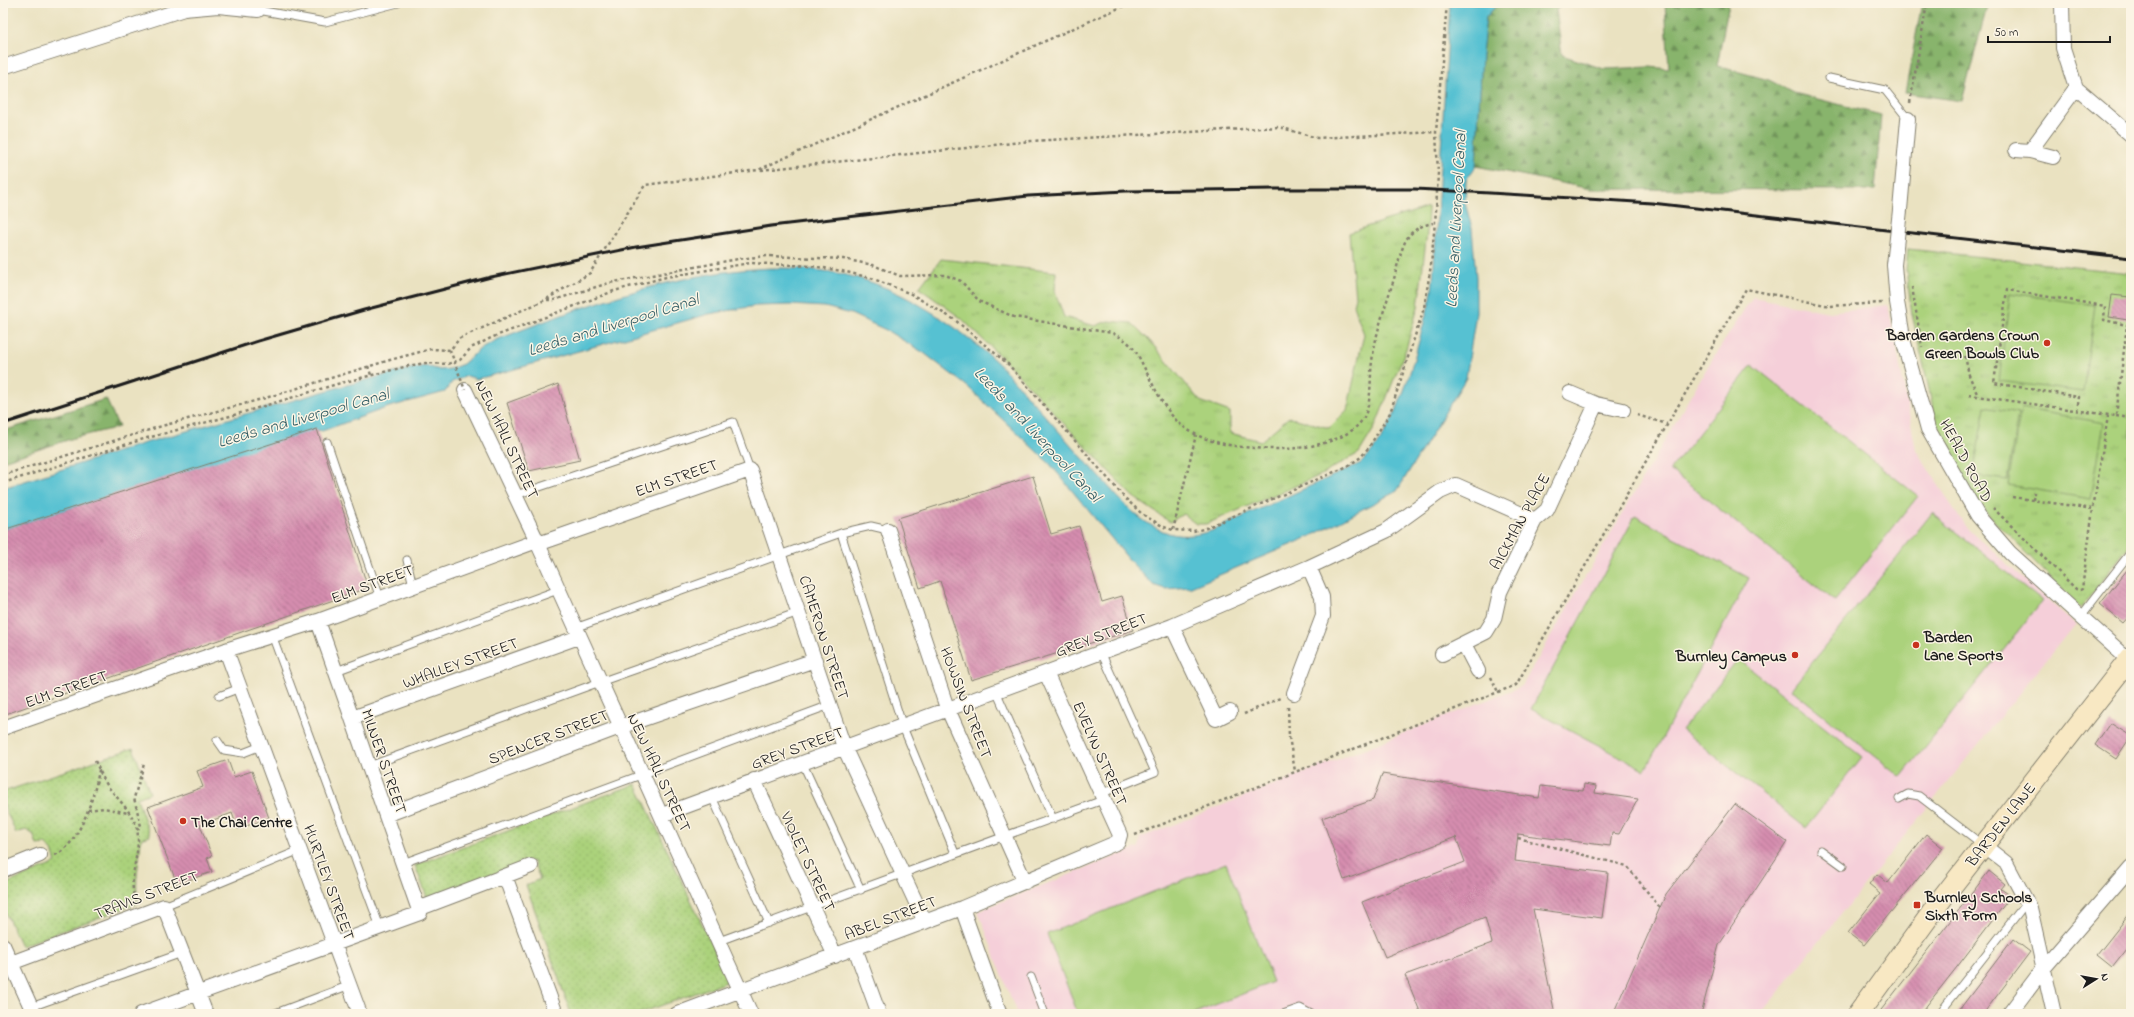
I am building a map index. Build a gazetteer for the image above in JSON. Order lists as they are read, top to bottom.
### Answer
{
  "streets": {
    "street": [
      "NEW HALL STREET",
      "HEALD ROAD",
      "ELM STREET",
      "AICKMAN PLACE",
      "GREY STREET",
      "CAMERON STREET",
      "WHALLEY STREET",
      "HOWSIN STREET",
      "SPENCER STREET",
      "EVELYN STREET",
      "MILNER STREET",
      "BARDEN LANE",
      "VIOLET STREET",
      "HURTLEY STREET",
      "TRAVIS STREET",
      "ABEL STREET"
    ]
  },
  "crossings": [
    ["NEW HALL STREET", "ELM STREET"],
    ["NEW HALL STREET", "GREY STREET"],
    ["NEW HALL STREET", "WHALLEY STREET"],
    ["NEW HALL STREET", "SPENCER STREET"],
    ["NEW HALL STREET", "ABEL STREET"],
    ["HEALD ROAD", "BARDEN LANE"],
    ["ELM STREET", "CAMERON STREET"],
    ["ELM STREET", "MILNER STREET"],
    ["ELM STREET", "HURTLEY STREET"],
    ["AICKMAN PLACE", "GREY STREET"],
    ["GREY STREET", "CAMERON STREET"],
    ["GREY STREET", "HOWSIN STREET"],
    ["GREY STREET", "EVELYN STREET"],
    ["GREY STREET", "VIOLET STREET"],
    ["CAMERON STREET", "SPENCER STREET"],
    ["CAMERON STREET", "ABEL STREET"],
    ["WHALLEY STREET", "MILNER STREET"],
    ["HOWSIN STREET", "ABEL STREET"],
    ["SPENCER STREET", "MILNER STREET"],
    ["EVELYN STREET", "ABEL STREET"],
    ["VIOLET STREET", "ABEL STREET"],
    ["HURTLEY STREET", "TRAVIS STREET"]
  ],
  "water": ["Leeds and Liverpool Canal"],
  "places": {
    "other": [
      "Barden Gardens Crown Green Bowls Club",
      "Barden Lane Sports",
      "Burnley Campus",
      "The Chai Centre"
    ],
    "transit": ["Burnley Schools Sixth Form"]
  },
  "scale_bar": "50 m",
  "north": "right"
}
